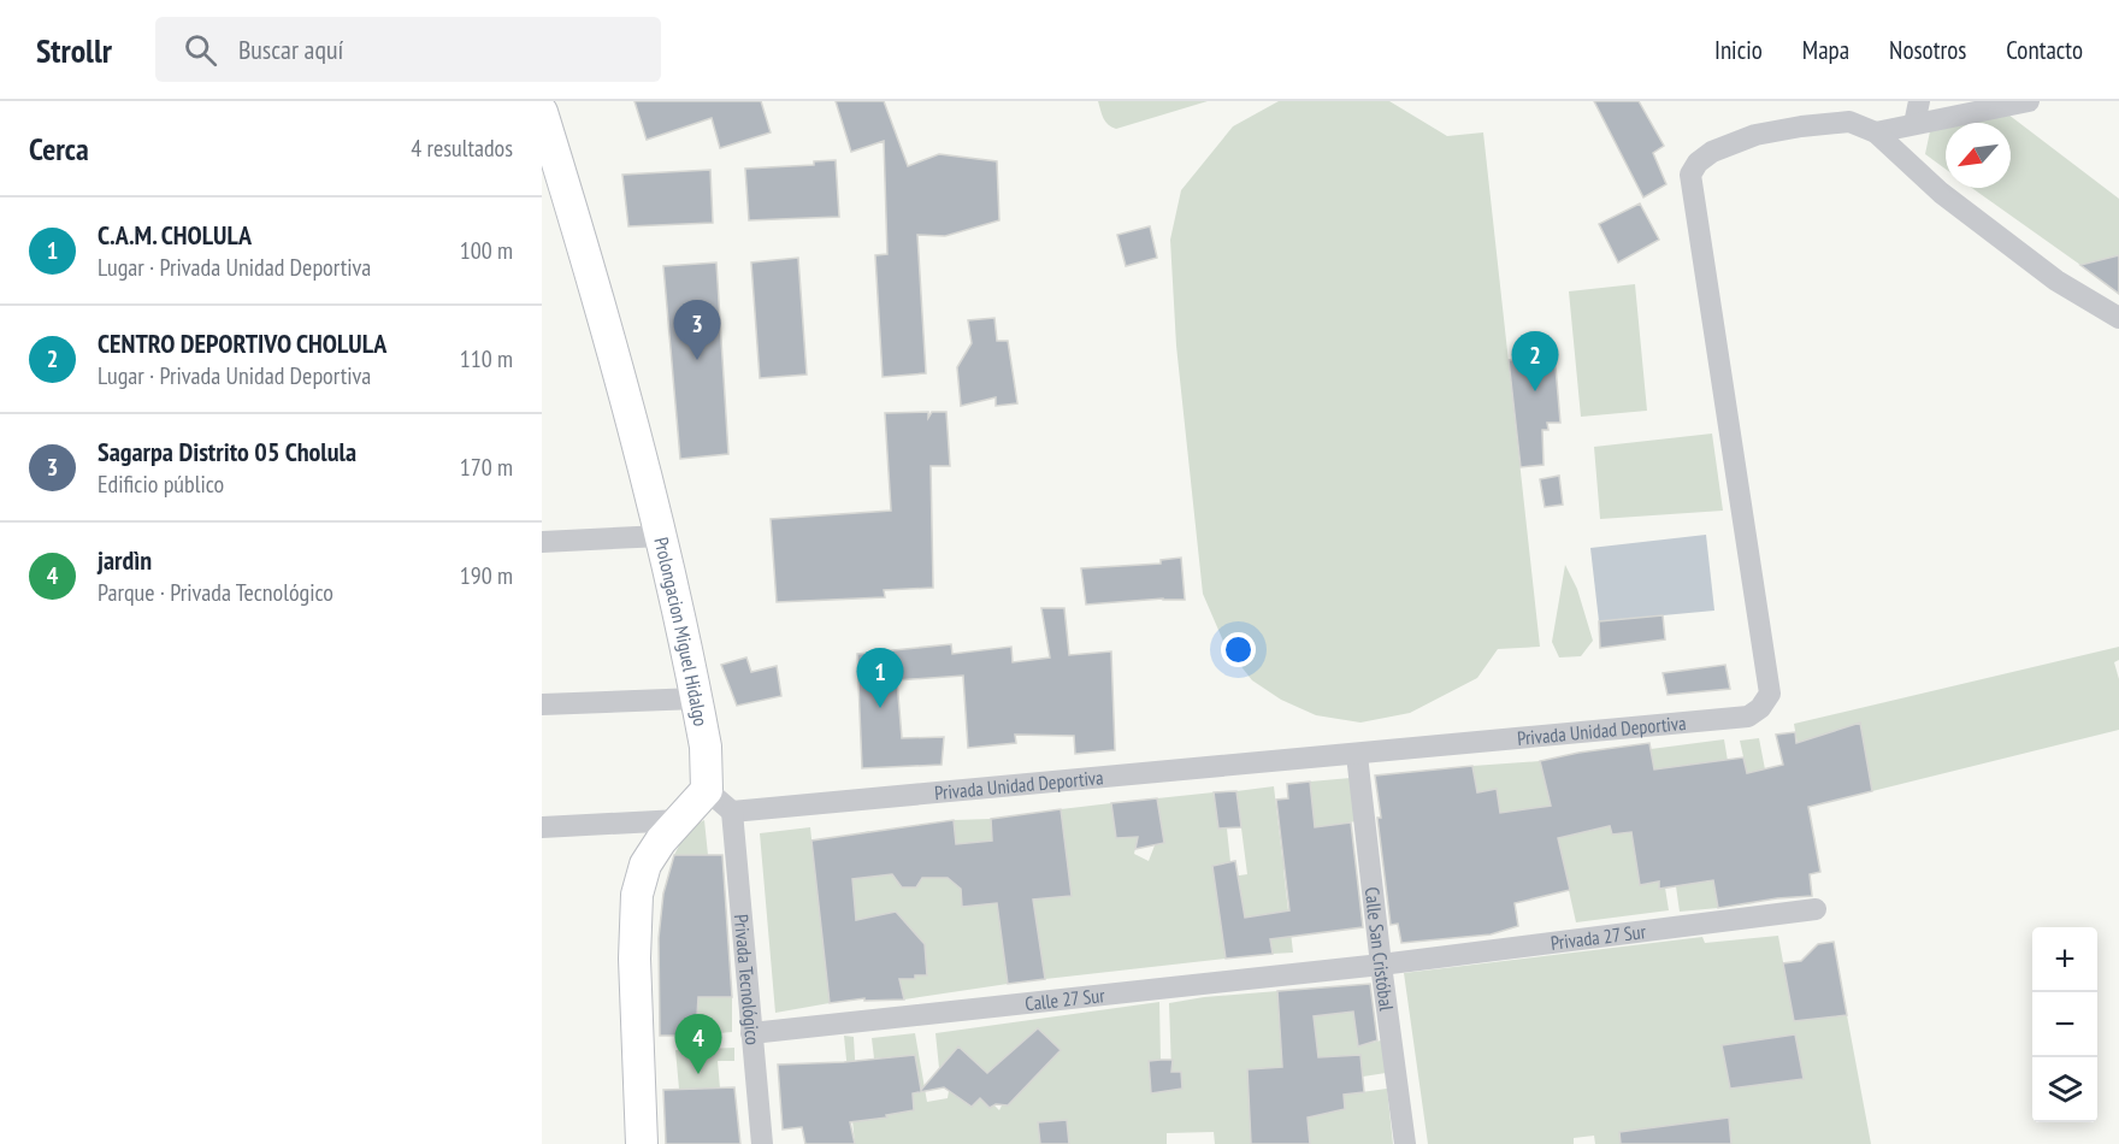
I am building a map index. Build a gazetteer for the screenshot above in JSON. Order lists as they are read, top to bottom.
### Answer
{
  "streets": {
    "street": [
      "Prolongacion Miguel Hidalgo",
      "Privada Unidad Deportiva",
      "Privada 27 Sur",
      "Calle San Cristóbal",
      "Privada Tecnológico",
      "Calle 27 Sur"
    ]
  },
  "crossings": [
    ["Privada Unidad Deportiva", "Calle San Cristóbal"],
    ["Privada Unidad Deportiva", "Privada Tecnológico"],
    ["Privada 27 Sur", "Calle San Cristóbal"],
    ["Privada 27 Sur", "Calle 27 Sur"],
    ["Calle San Cristóbal", "Calle 27 Sur"],
    ["Privada Tecnológico", "Calle 27 Sur"]
  ],
  "north": "bottom left",
  "page": {
    "header": "Strollr",
    "search": "Buscar aquí",
    "nav": [
      "Inicio",
      "Mapa",
      "Nosotros",
      "Contacto"
    ],
    "heading": ["Cerca", "4 resultados"],
    "list": [
      {
        "mark": "1",
        "name": "C.A.M. CHOLULA",
        "note": "Lugar · Privada Unidad Deportiva",
        "value": "100 m"
      },
      {
        "mark": "2",
        "name": "CENTRO DEPORTIVO CHOLULA",
        "note": "Lugar · Privada Unidad Deportiva",
        "value": "110 m"
      },
      {
        "mark": "3",
        "name": "Sagarpa Distrito 05 Cholula",
        "note": "Edificio público",
        "value": "170 m"
      },
      {
        "mark": "4",
        "name": "jardìn",
        "note": "Parque · Privada Tecnológico",
        "value": "190 m"
      }
    ],
    "pins": [
      "3",
      "2",
      "1",
      "4"
    ],
    "map_buttons": ["+", "−"]
  }
}
